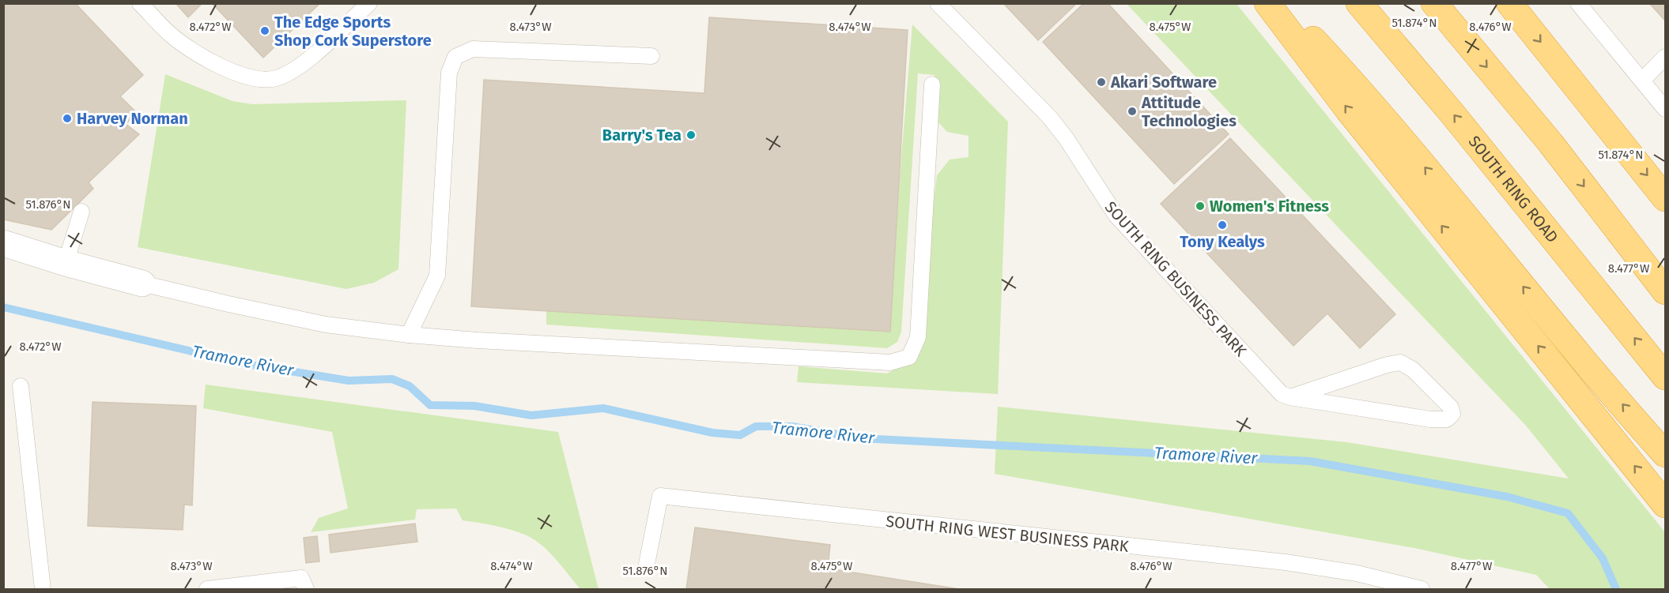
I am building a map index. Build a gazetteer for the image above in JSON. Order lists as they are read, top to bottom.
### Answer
{
  "streets": {
    "highway": ["SOUTH RING ROAD"],
    "lane": ["SOUTH RING BUSINESS PARK", "SOUTH RING WEST BUSINESS PARK"]
  },
  "water": ["Tramore River"],
  "places": [
    "The Edge Sports Shop Cork Superstore",
    "Akari Software",
    "Attitude Technologies",
    "Harvey Norman",
    "Barry's Tea",
    "Women's Fitness",
    "Tony Kealys"
  ],
  "coordinates": [
    "51.874°N",
    "8.472°W",
    "8.473°W",
    "8.474°W",
    "8.476°W",
    "8.475°W",
    "51.876°N",
    "8.477°W"
  ]
}
